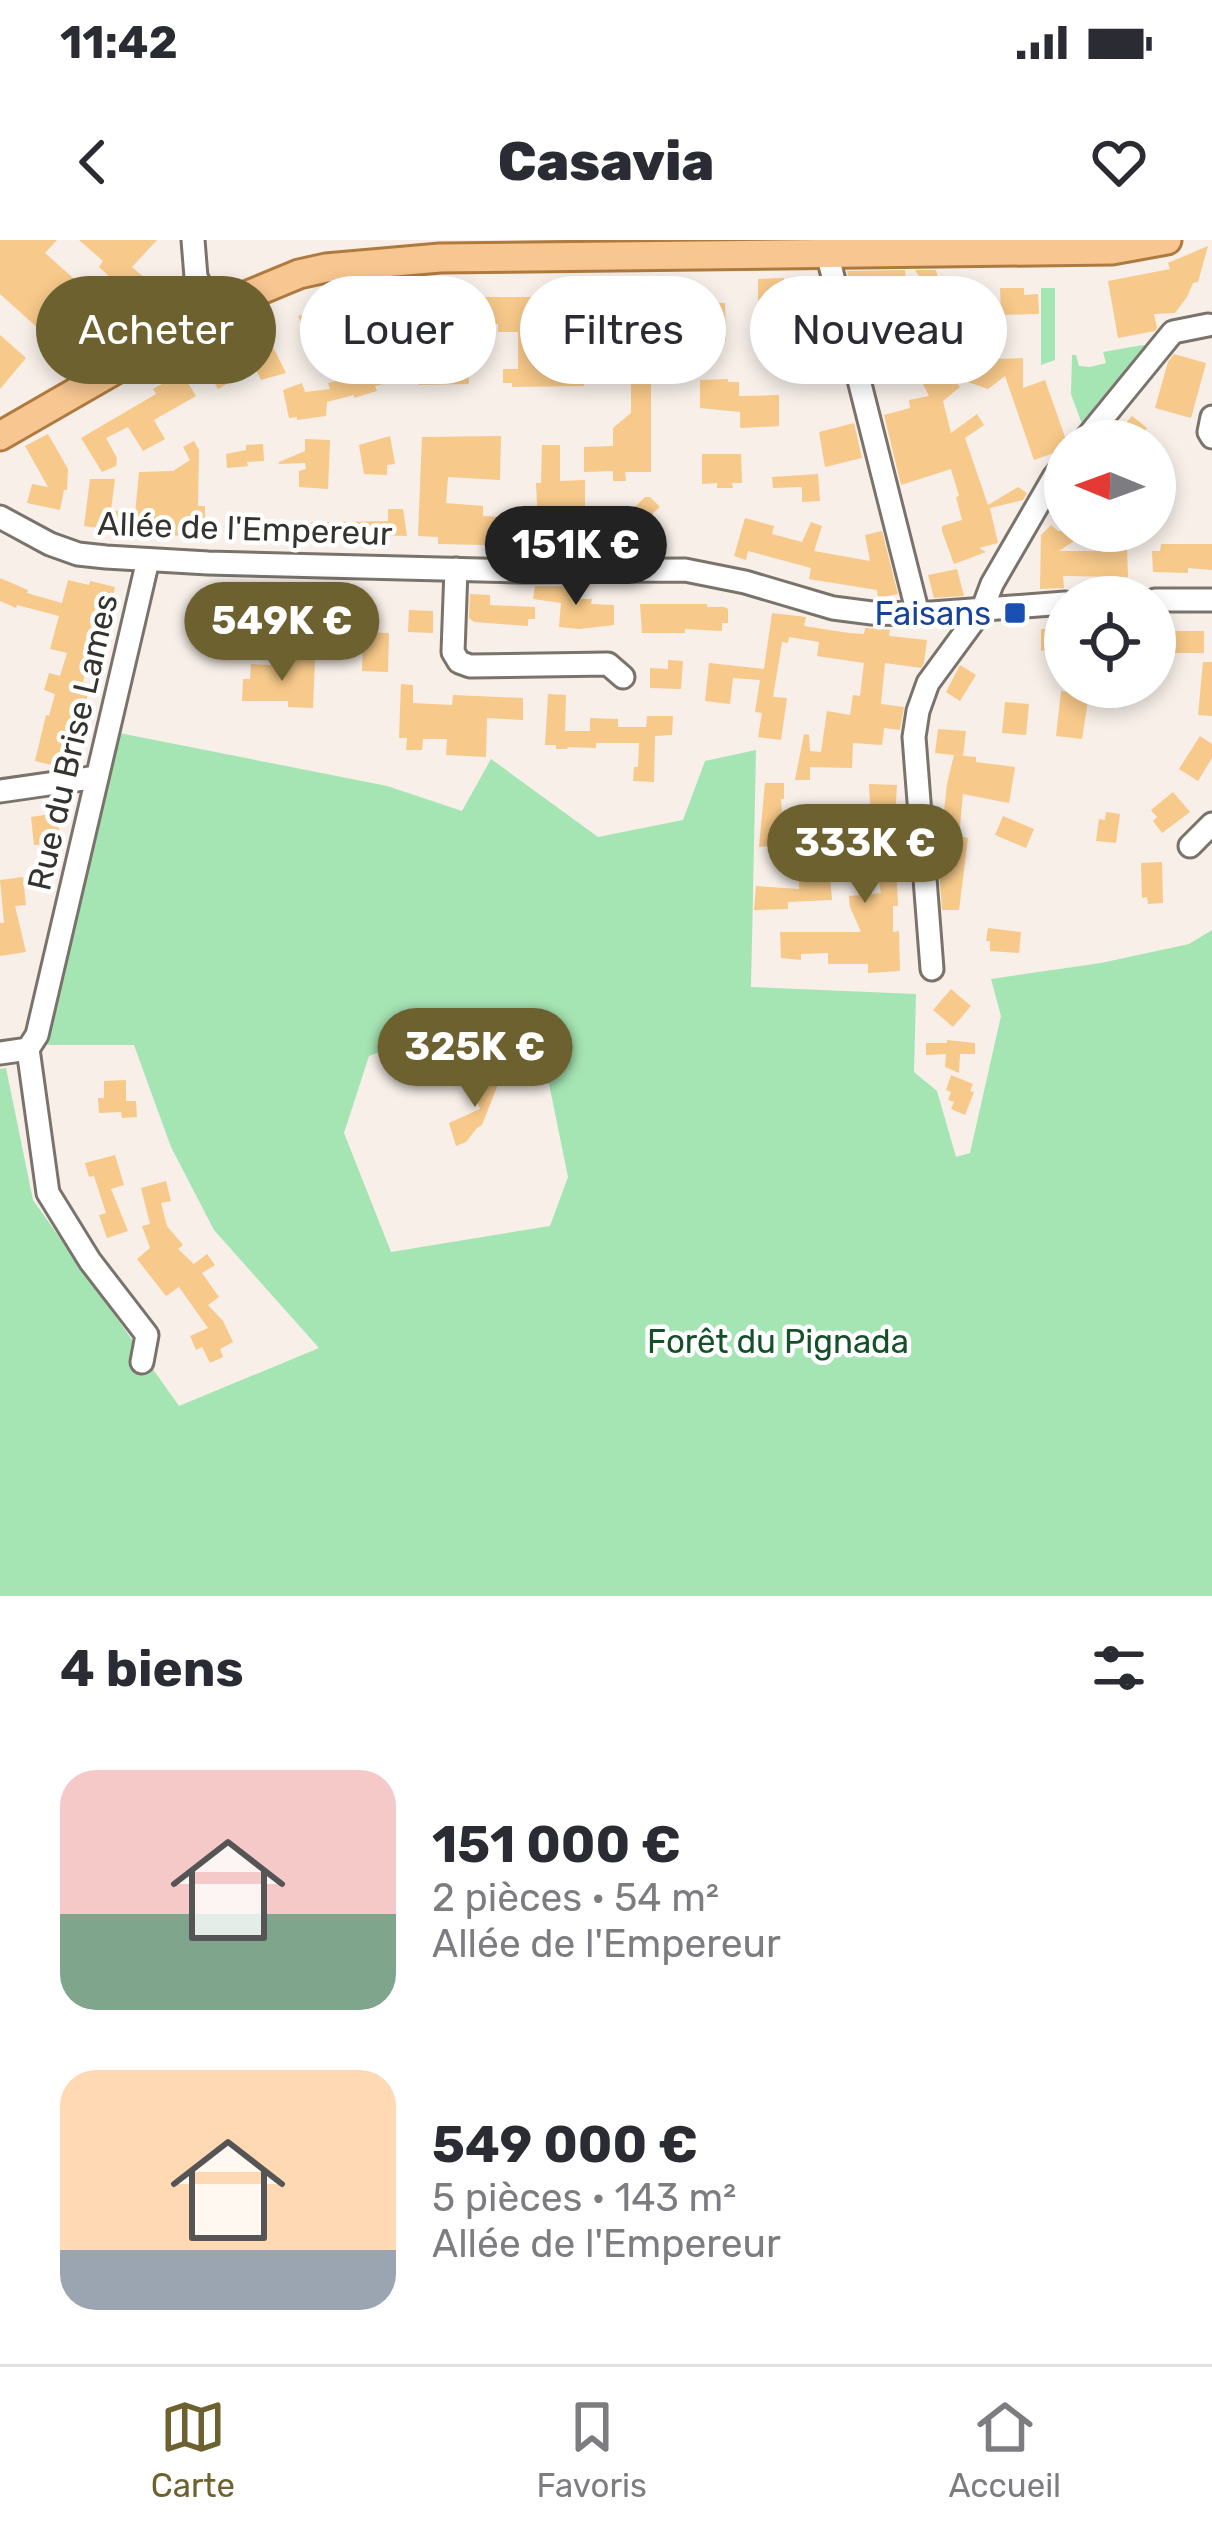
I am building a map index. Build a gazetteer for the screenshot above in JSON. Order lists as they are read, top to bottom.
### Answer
{
  "streets": {
    "street": ["Allée de l'Empereur", "Rue du Brise Lames"]
  },
  "crossings": [
    ["Allée de l'Empereur", "Rue du Brise Lames"]
  ],
  "parks": ["Forêt du Pignada"],
  "places": {
    "transit": ["Faisans"]
  },
  "north": "left",
  "page": {
    "status": "11:42",
    "header": "Casavia",
    "chip": [
      "Acheter",
      "Louer",
      "Filtres",
      "Nouveau"
    ],
    "price": [
      "151K €",
      "549K €",
      "333K €",
      "325K €"
    ],
    "heading": "4 biens",
    "list": [
      {
        "name": "151 000 €",
        "note": "2 pièces · 54 m² · Allée de l'Empereur"
      },
      {
        "name": "549 000 €",
        "note": "5 pièces · 143 m² · Allée de l'Empereur"
      }
    ],
    "tabs": ["Carte", "Favoris", "Accueil"]
  }
}
